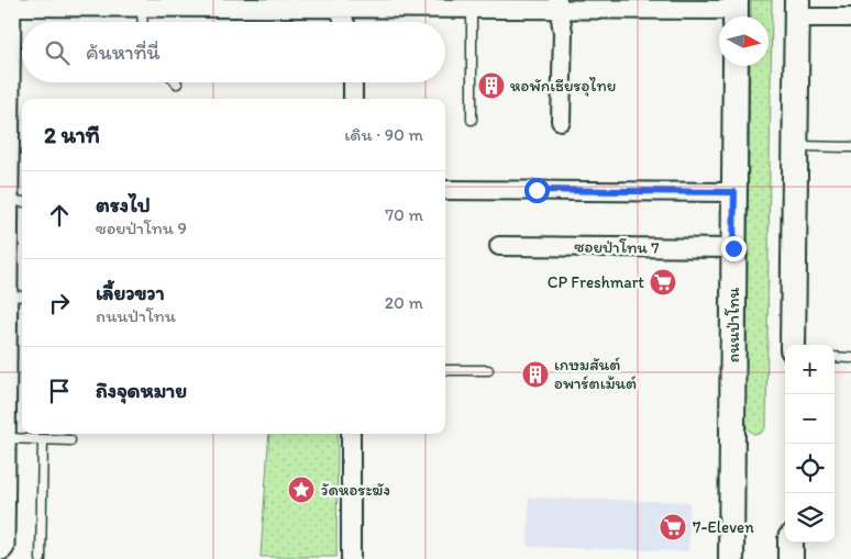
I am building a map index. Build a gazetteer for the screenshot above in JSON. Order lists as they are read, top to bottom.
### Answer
{
  "streets": {
    "street": ["ซอยป่าโทน 7", "ถนนป่าโทน"]
  },
  "crossings": [
    ["ซอยป่าโทน 7", "ถนนป่าโทน"]
  ],
  "places": {
    "building": ["หอพักเธียรอุไทย", "เกษมสันต์ อพาร์ตเม้นต์"],
    "supermarket": ["CP Freshmart", "7-Eleven"],
    "place": ["วัดหอระฆัง"]
  },
  "north": "right",
  "page": {
    "search": "ค้นหาที่นี่",
    "heading": ["2 นาที", "เดิน · 90 m"],
    "list": [
      ["ตรงไป", "ซอยป่าโทน 9", "70 m"],
      ["เลี้ยวขวา", "ถนนป่าโทน", "20 m"],
      "ถึงจุดหมาย"
    ],
    "map_buttons": ["+", "−"]
  }
}
